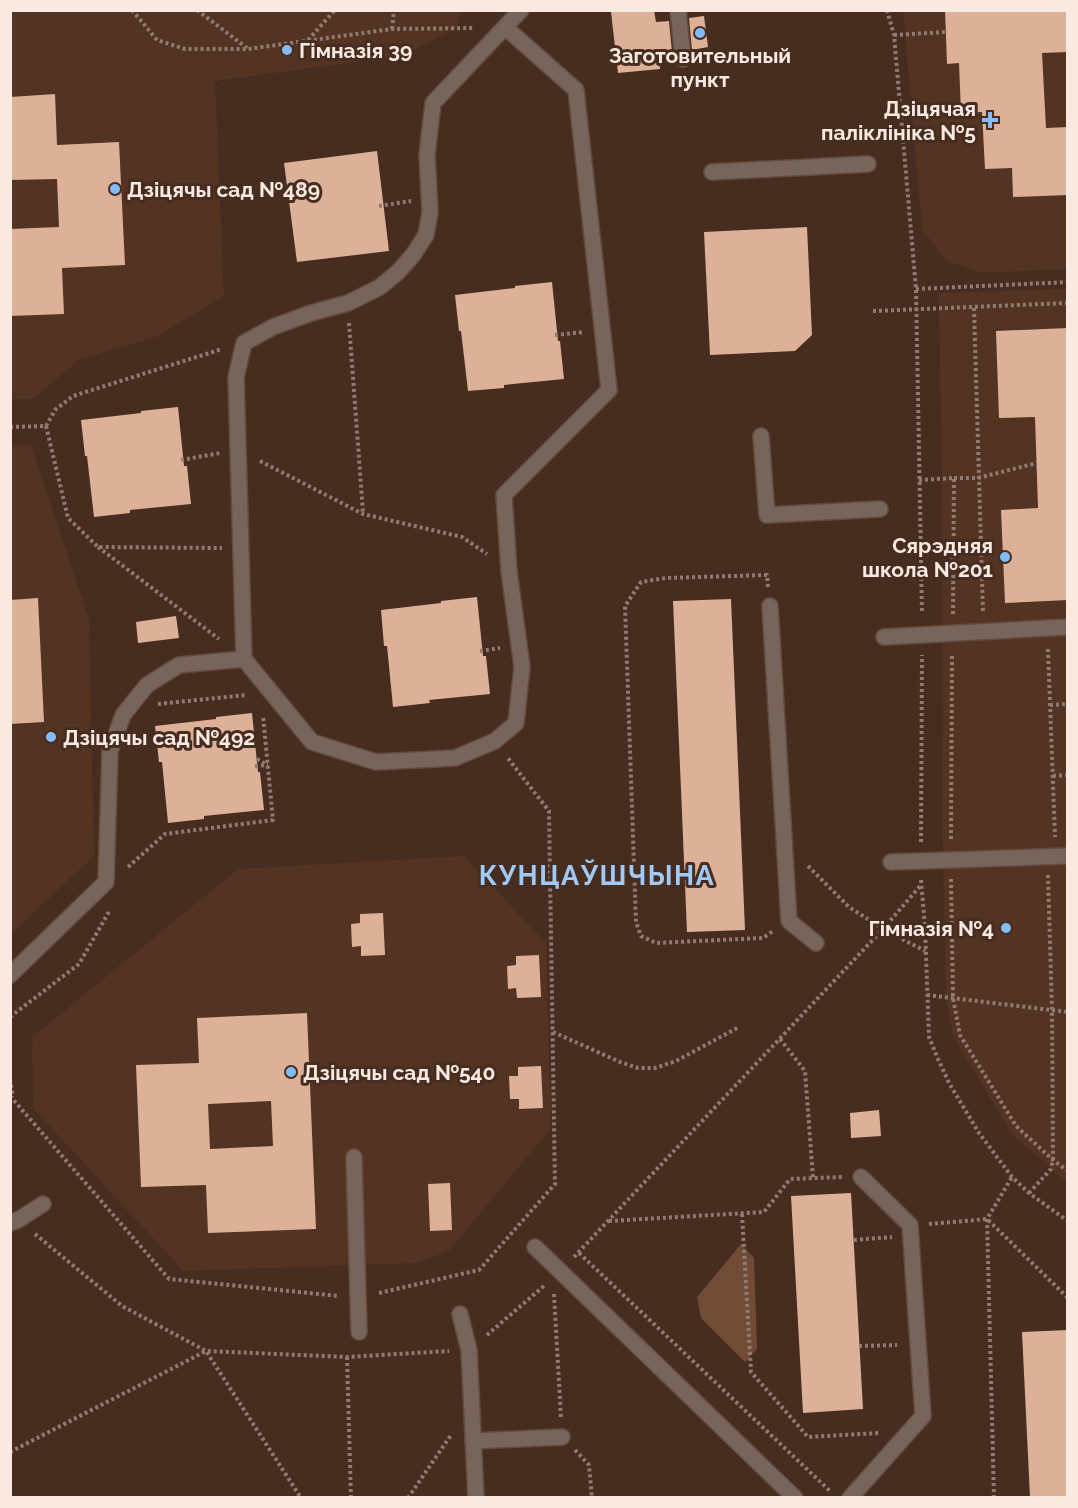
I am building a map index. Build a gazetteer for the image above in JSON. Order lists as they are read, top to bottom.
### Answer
{
  "districts": ["КУНЦАЎШЧЫНА"],
  "places": {
    "other": [
      "Заготовительный пункт",
      "Гімназія 39",
      "Дзіцячы сад №489",
      "Сярэдняя школа №201",
      "Дзіцячы сад №492",
      "Гімназія №4",
      "Дзіцячы сад №540"
    ],
    "health": ["Дзіцячая паліклініка №5"]
  }
}
